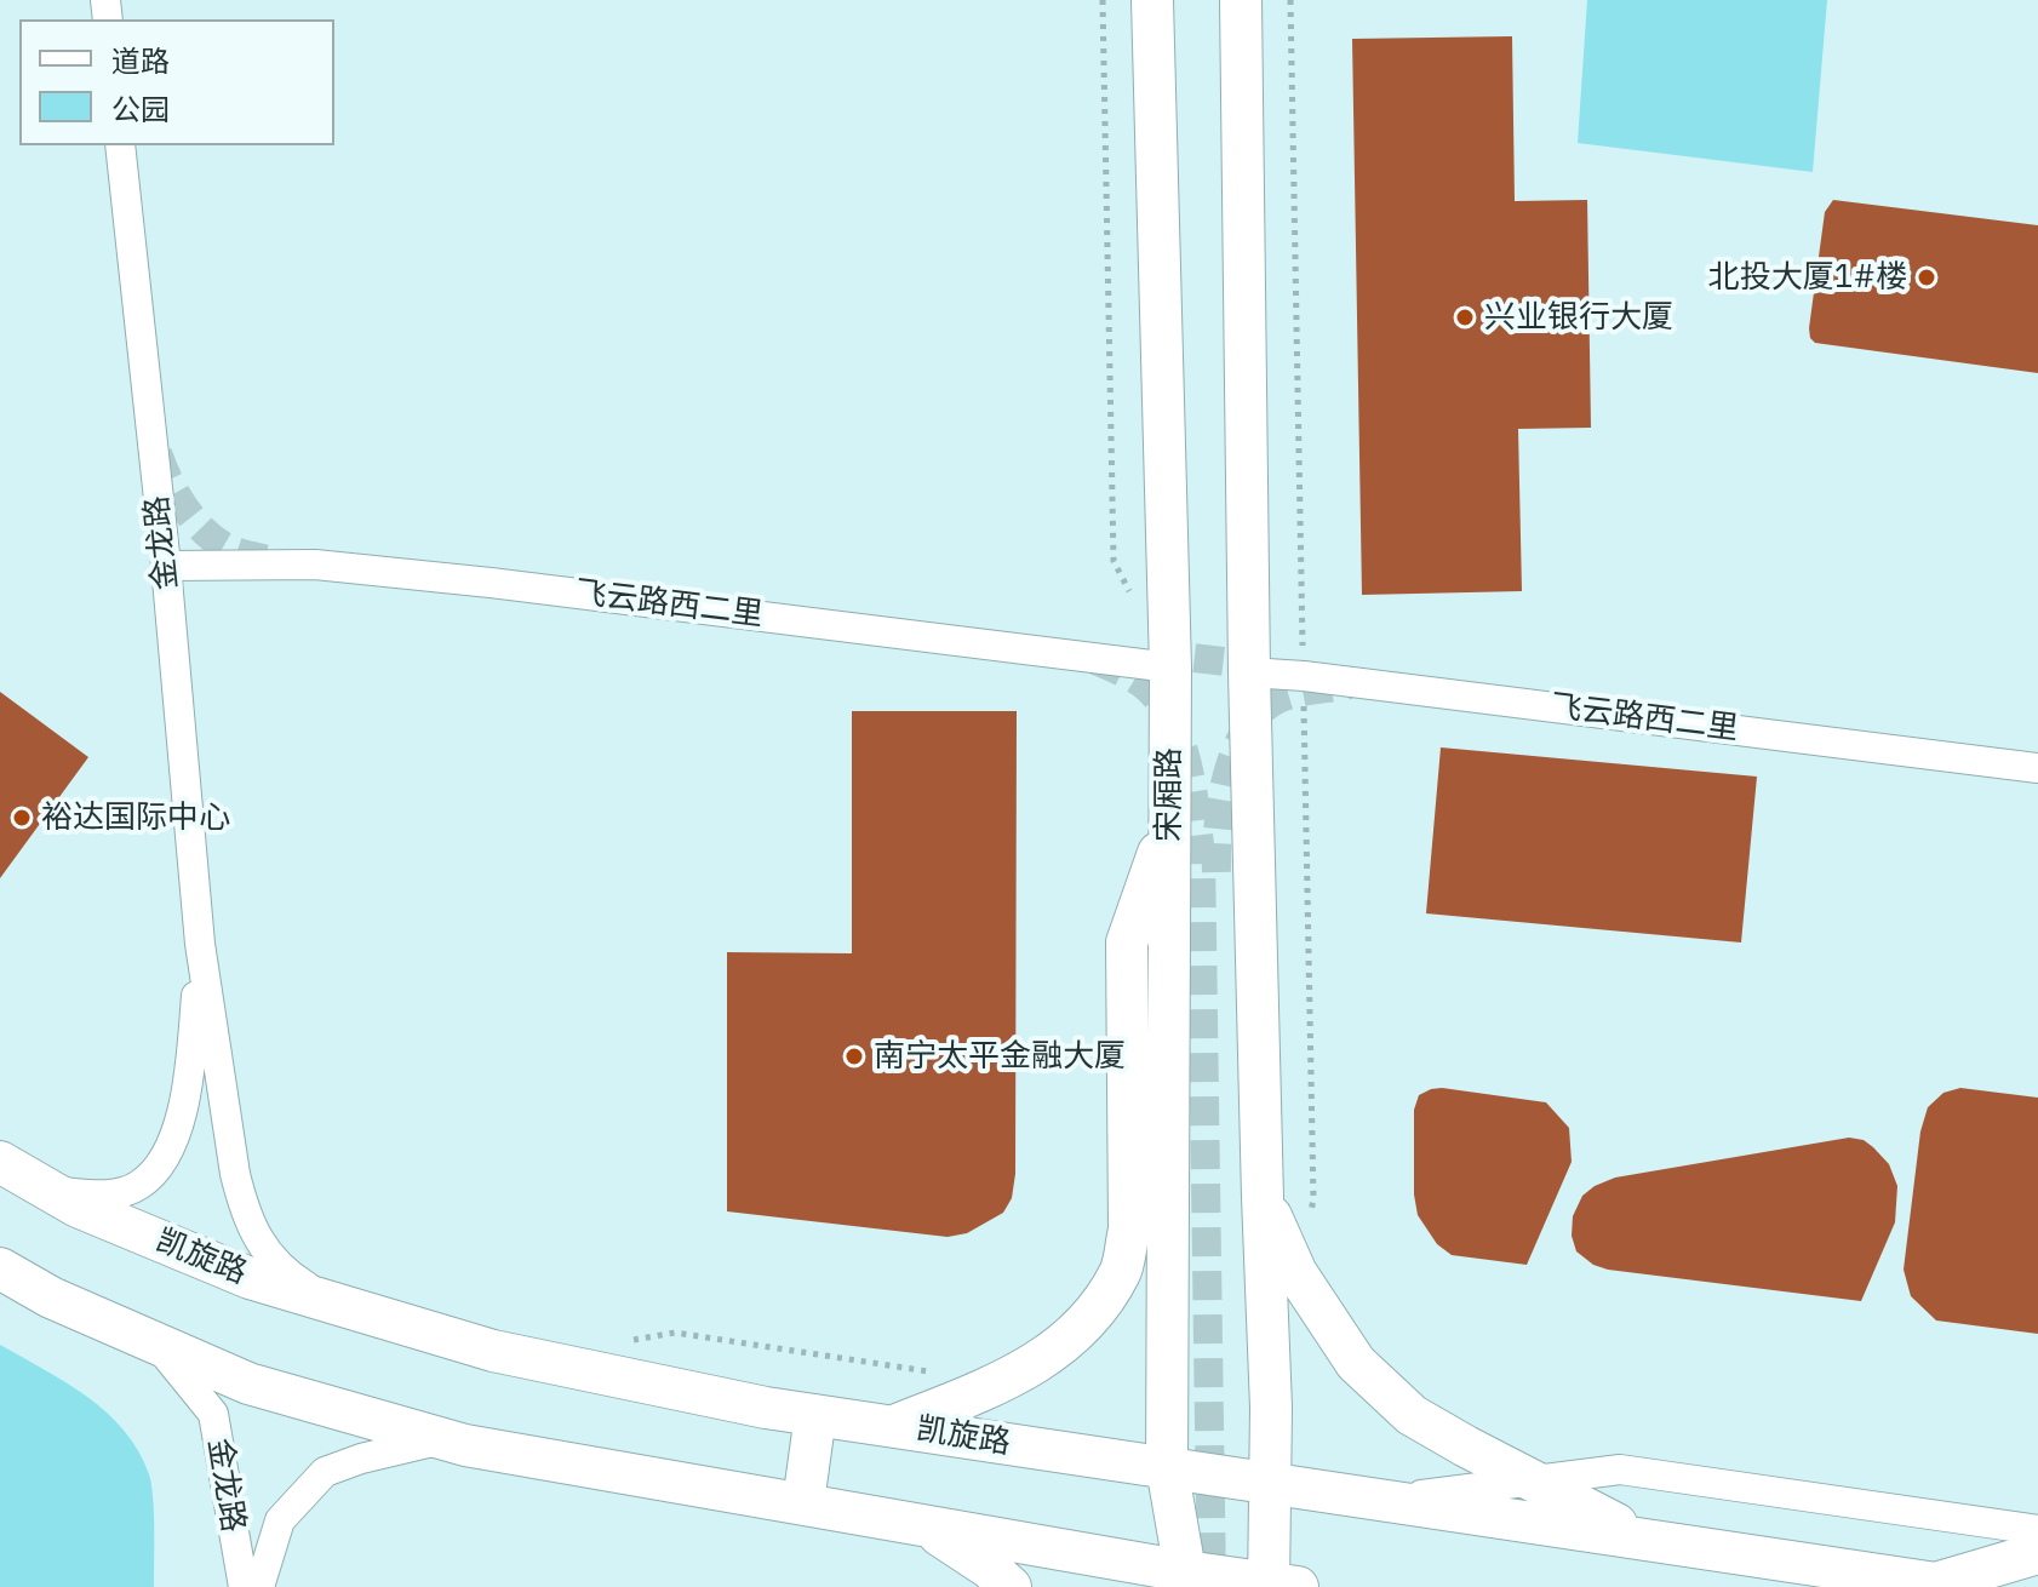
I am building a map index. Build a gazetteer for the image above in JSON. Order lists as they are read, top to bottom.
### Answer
{
  "streets": {
    "main road": ["宋厢路", "凯旋路"],
    "street": ["金龙路", "飞云路西二里"]
  },
  "crossings": [
    ["金龙路", "飞云路西二里"],
    ["金龙路", "凯旋路"],
    ["飞云路西二里", "宋厢路"],
    ["宋厢路", "凯旋路"]
  ],
  "places": [
    "北投大厦1#楼",
    "兴业银行大厦",
    "裕达国际中心",
    "南宁太平金融大厦"
  ],
  "legend": ["道路", "公园"]
}
